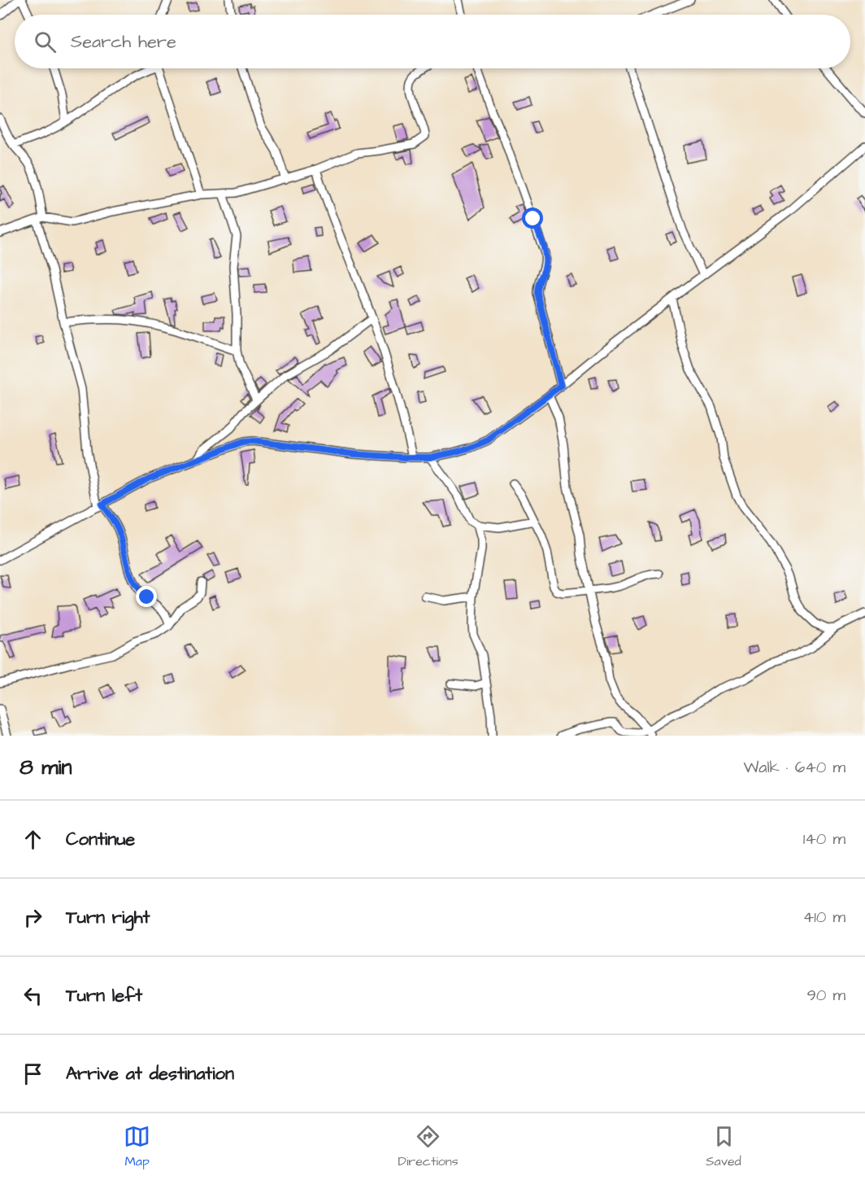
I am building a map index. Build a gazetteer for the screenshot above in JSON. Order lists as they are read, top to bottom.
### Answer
{
  "page": {
    "search": "Search here",
    "heading": ["8 min", "Walk · 640 m"],
    "list": [
      ["Continue", "140 m"],
      ["Turn right", "410 m"],
      ["Turn left", "90 m"],
      "Arrive at destination"
    ],
    "nav": ["Map", "Directions", "Saved"]
  }
}
